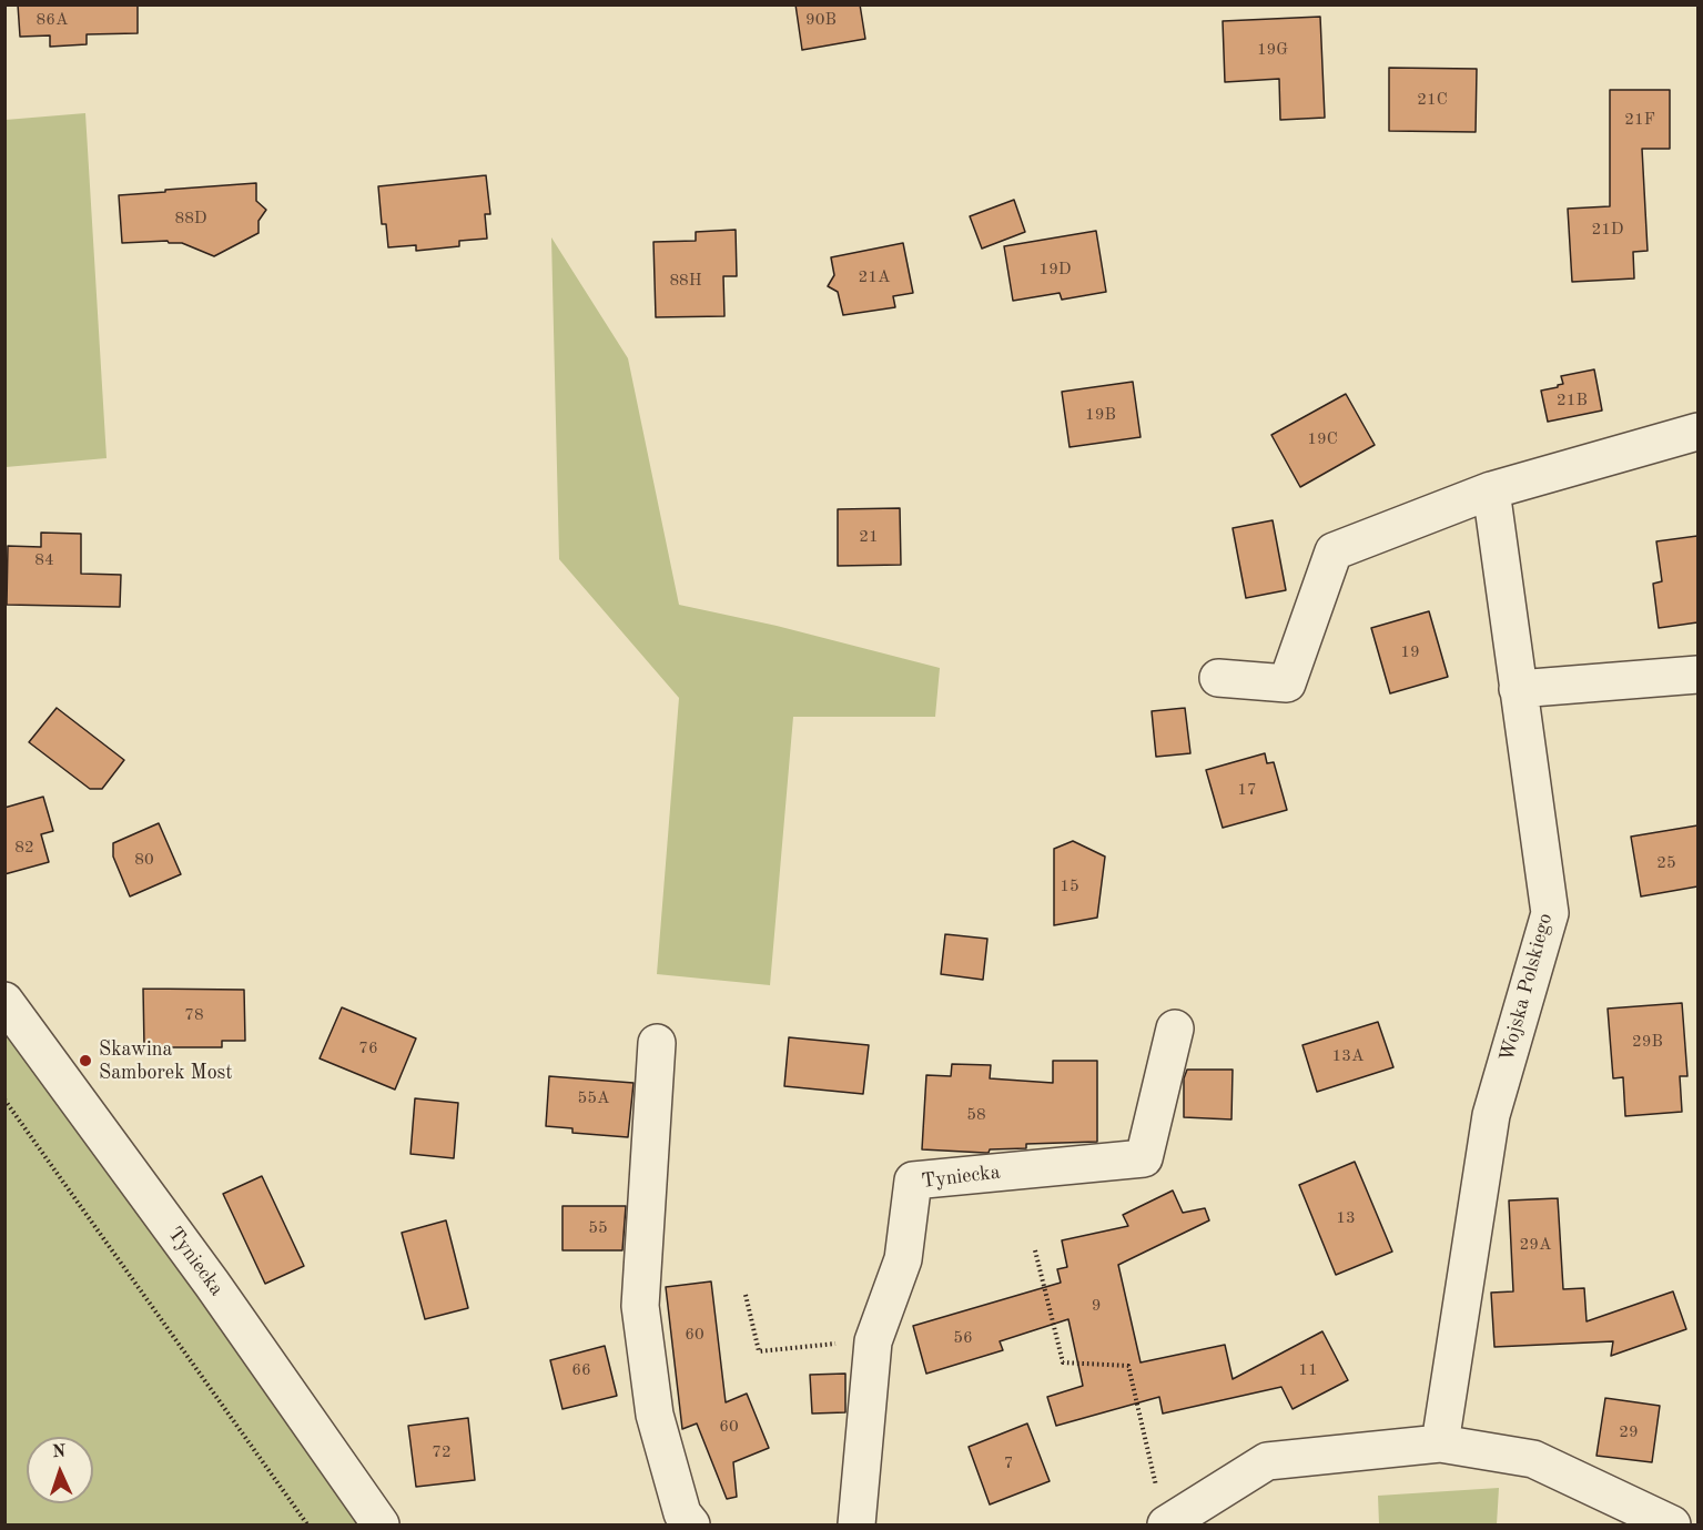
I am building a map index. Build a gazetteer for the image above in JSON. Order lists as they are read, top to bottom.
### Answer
{
  "streets": {
    "street": ["Wojska Polskiego", "Tyniecka"]
  },
  "places": ["Skawina Samborek Most"],
  "house_numbers": [
    "86A",
    "90B",
    "19G",
    "21C",
    "21F",
    "88D",
    "21D",
    "19D",
    "21A",
    "88H",
    "21B",
    "19B",
    "19C",
    "21",
    "84",
    "19",
    "17",
    "82",
    "80",
    "25",
    "15",
    "78",
    "29B",
    "76",
    "13A",
    "55A",
    "58",
    "13",
    "55",
    "29A",
    "9",
    "60",
    "56",
    "66",
    "11",
    "60",
    "29",
    "72",
    "7"
  ],
  "north": "top"
}
